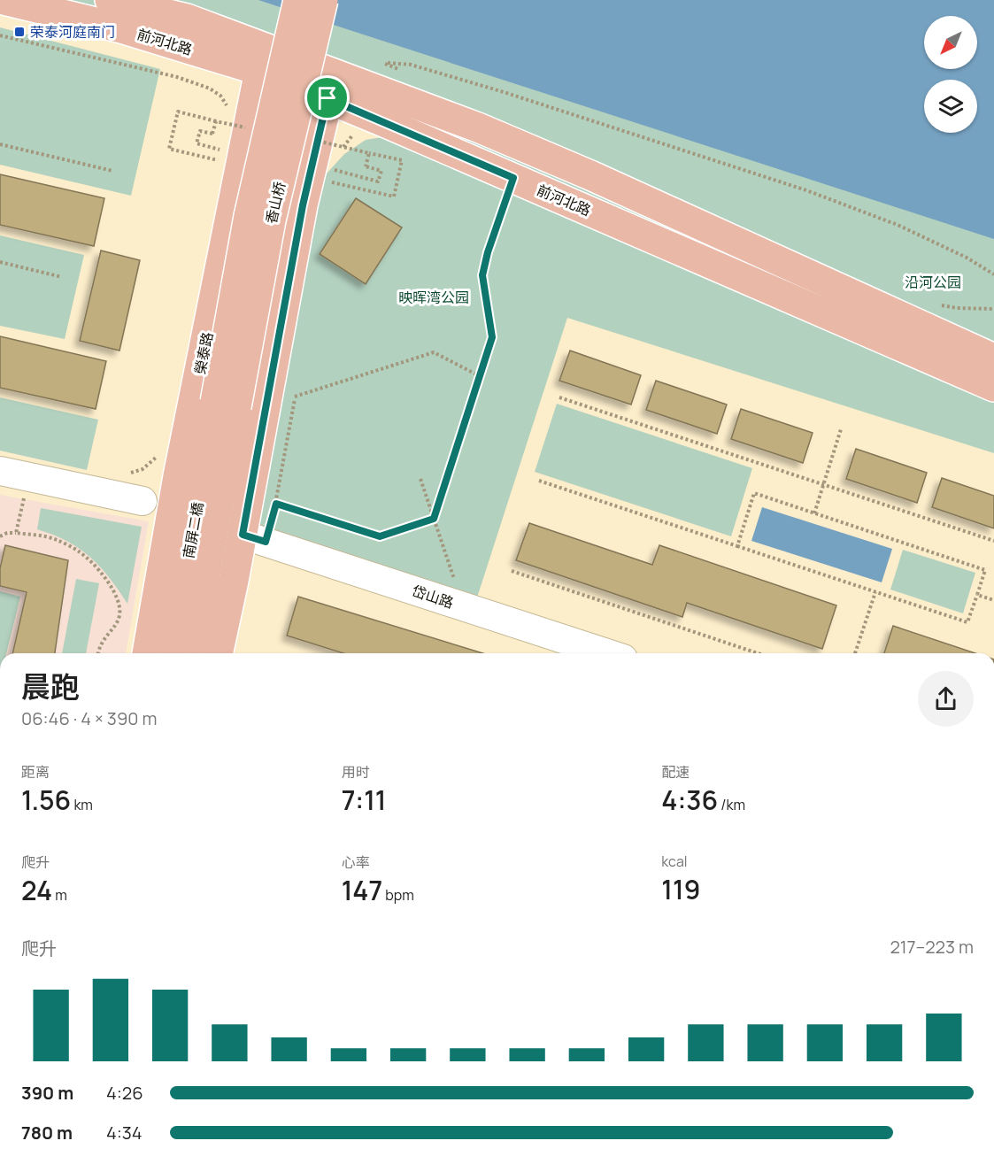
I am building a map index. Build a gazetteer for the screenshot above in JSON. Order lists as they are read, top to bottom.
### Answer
{
  "streets": {
    "main road": [
      "前河北路",
      "香山桥",
      "榮泰路",
      "南屏二橋"
    ],
    "street": ["岱山路"]
  },
  "crossings": [
    ["前河北路", "榮泰路"],
    ["香山桥", "南屏二橋"]
  ],
  "parks": ["沿河公园", "映晖湾公园"],
  "places": {
    "transit": ["荣泰河庭南门"]
  },
  "north": "bottom left",
  "page": {
    "heading": ["晨跑", "06:46 · 4 × 390 m"],
    "stats": [
      ["距离", "1.56 km"],
      ["用时", "7:11"],
      ["配速", "4:36 /km"],
      ["爬升", "24 m"],
      ["心率", "147 bpm"],
      ["kcal", "119"]
    ],
    "chart": ["爬升", "217–223 m"],
    "list": [
      {
        "name": "390 m",
        "note": "4:26"
      },
      {
        "name": "780 m",
        "note": "4:34"
      }
    ]
  }
}
